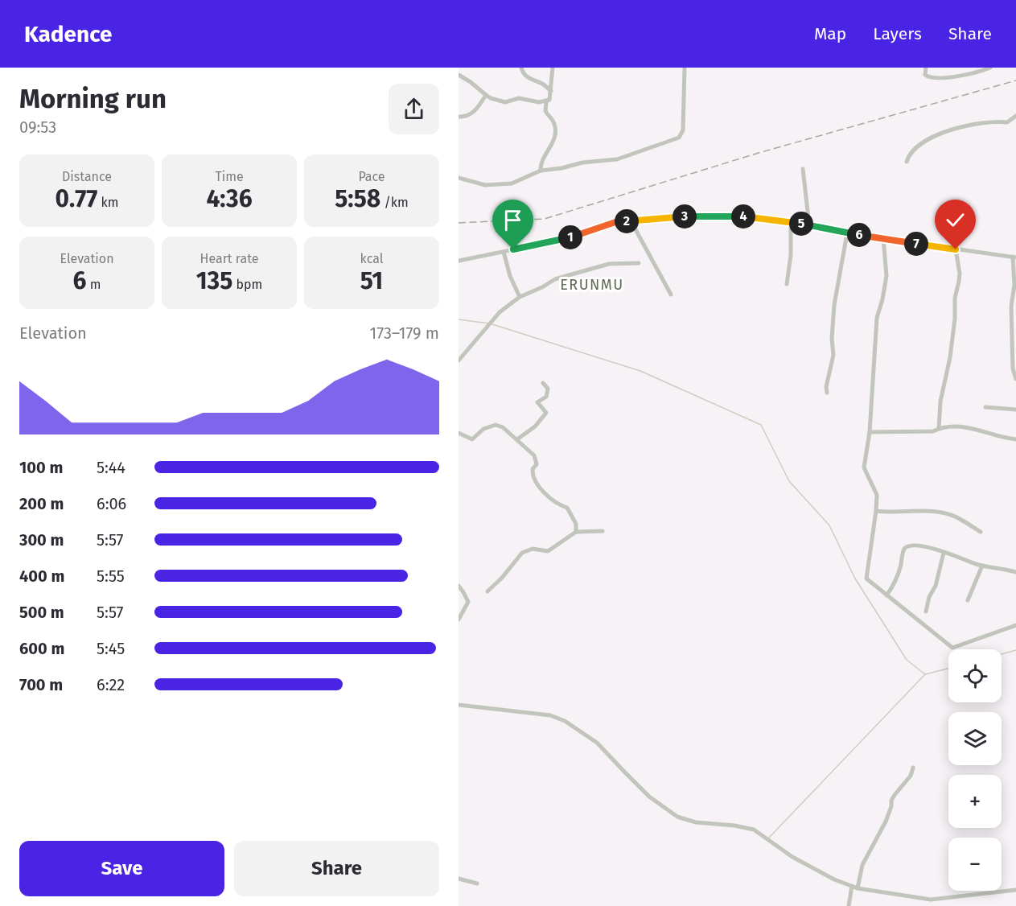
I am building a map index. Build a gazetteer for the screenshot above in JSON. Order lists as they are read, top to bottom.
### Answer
{
  "districts": ["ERUNMU"],
  "page": {
    "header": "Kadence",
    "nav": ["Map", "Layers", "Share"],
    "heading": ["Morning run", "09:53"],
    "stats": [
      ["Distance", "0.77 km"],
      ["Time", "4:36"],
      ["Pace", "5:58 /km"],
      ["Elevation", "6 m"],
      ["Heart rate", "135 bpm"],
      ["kcal", "51"]
    ],
    "pins": [
      "3",
      "4",
      "2",
      "5",
      "6",
      "1",
      "7"
    ],
    "chart": ["Elevation", "173–179 m"],
    "list": [
      {
        "name": "100 m",
        "note": "5:44"
      },
      {
        "name": "200 m",
        "note": "6:06"
      },
      {
        "name": "300 m",
        "note": "5:57"
      },
      {
        "name": "400 m",
        "note": "5:55"
      },
      {
        "name": "500 m",
        "note": "5:57"
      },
      {
        "name": "600 m",
        "note": "5:45"
      },
      {
        "name": "700 m",
        "note": "6:22"
      }
    ],
    "map_buttons": ["+", "−"],
    "buttons": ["Save", "Share"]
  }
}
